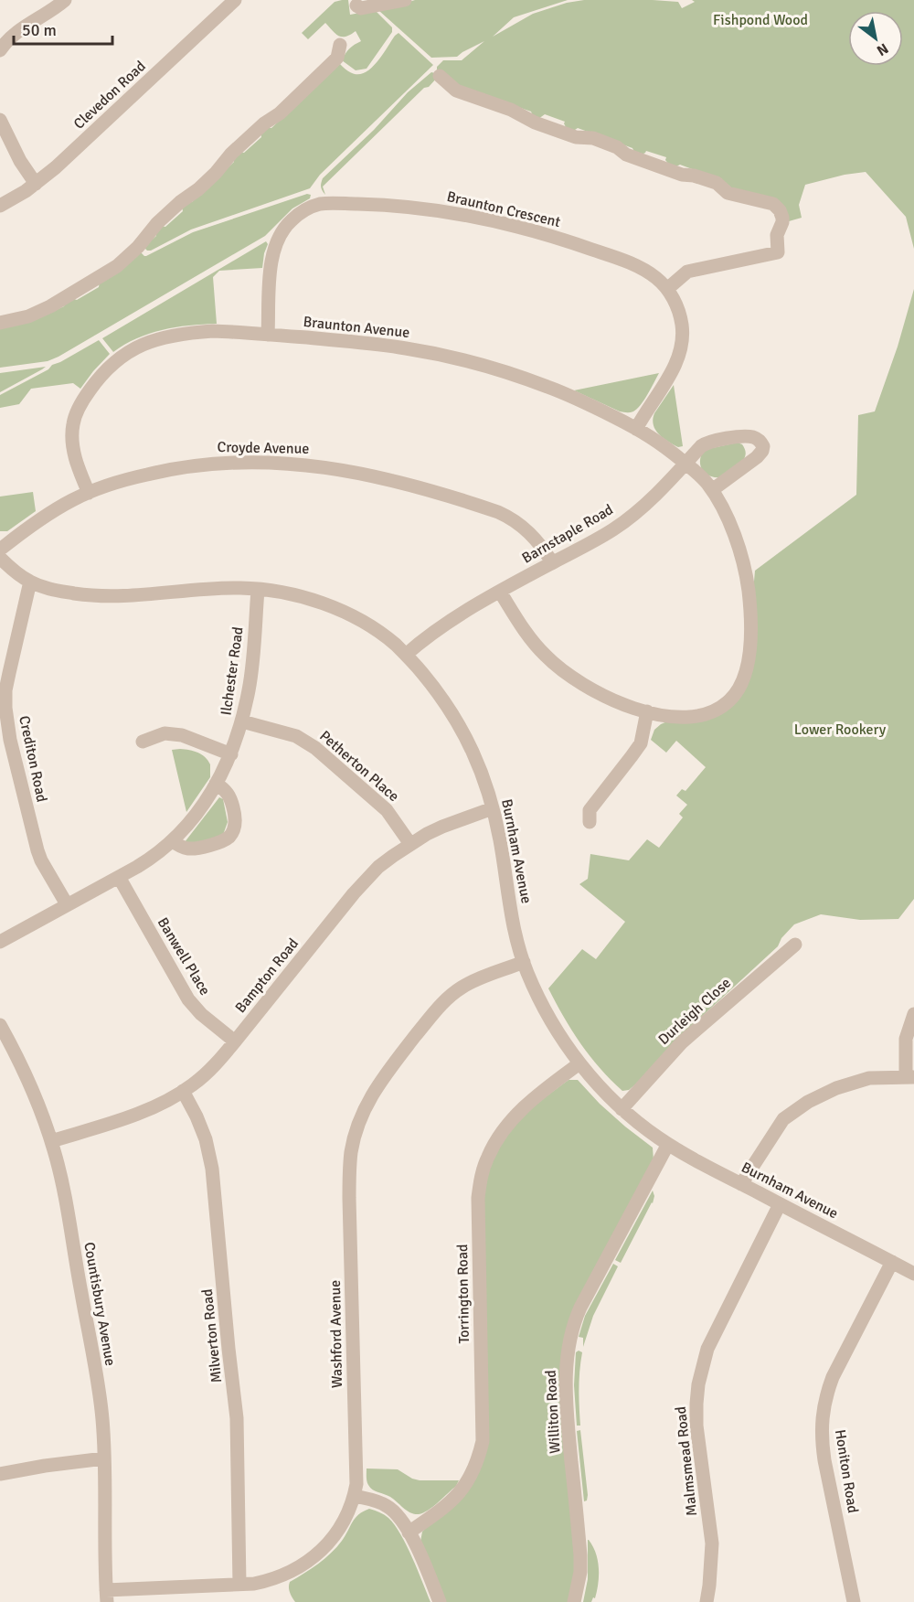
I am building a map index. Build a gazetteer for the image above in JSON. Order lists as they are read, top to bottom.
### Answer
{
  "streets": {
    "street": [
      "Clevedon Road",
      "Braunton Crescent",
      "Braunton Avenue",
      "Croyde Avenue",
      "Barnstaple Road",
      "Ilchester Road",
      "Crediton Road",
      "Petherton Place",
      "Burnham Avenue",
      "Banwell Place",
      "Bampton Road",
      "Durleigh Close",
      "Torrington Road",
      "Countisbury Avenue",
      "Washford Avenue",
      "Milverton Road",
      "Williton Road",
      "Malmsmead Road",
      "Honiton Road"
    ]
  },
  "crossings": [
    ["Braunton Crescent", "Braunton Avenue"],
    ["Braunton Avenue", "Croyde Avenue"],
    ["Braunton Avenue", "Barnstaple Road"],
    ["Croyde Avenue", "Barnstaple Road"],
    ["Barnstaple Road", "Burnham Avenue"],
    ["Ilchester Road", "Crediton Road"],
    ["Ilchester Road", "Petherton Place"],
    ["Ilchester Road", "Burnham Avenue"],
    ["Ilchester Road", "Banwell Place"],
    ["Crediton Road", "Burnham Avenue"],
    ["Petherton Place", "Bampton Road"],
    ["Burnham Avenue", "Bampton Road"],
    ["Burnham Avenue", "Durleigh Close"],
    ["Burnham Avenue", "Torrington Road"],
    ["Burnham Avenue", "Washford Avenue"],
    ["Burnham Avenue", "Williton Road"],
    ["Burnham Avenue", "Malmsmead Road"],
    ["Burnham Avenue", "Honiton Road"],
    ["Banwell Place", "Bampton Road"],
    ["Bampton Road", "Countisbury Avenue"],
    ["Bampton Road", "Milverton Road"],
    ["Countisbury Avenue", "Washford Avenue"],
    ["Washford Avenue", "Milverton Road"]
  ],
  "parks": ["Fishpond Wood", "Lower Rookery"],
  "scale_bar": "50 m",
  "north": "bottom right"
}
